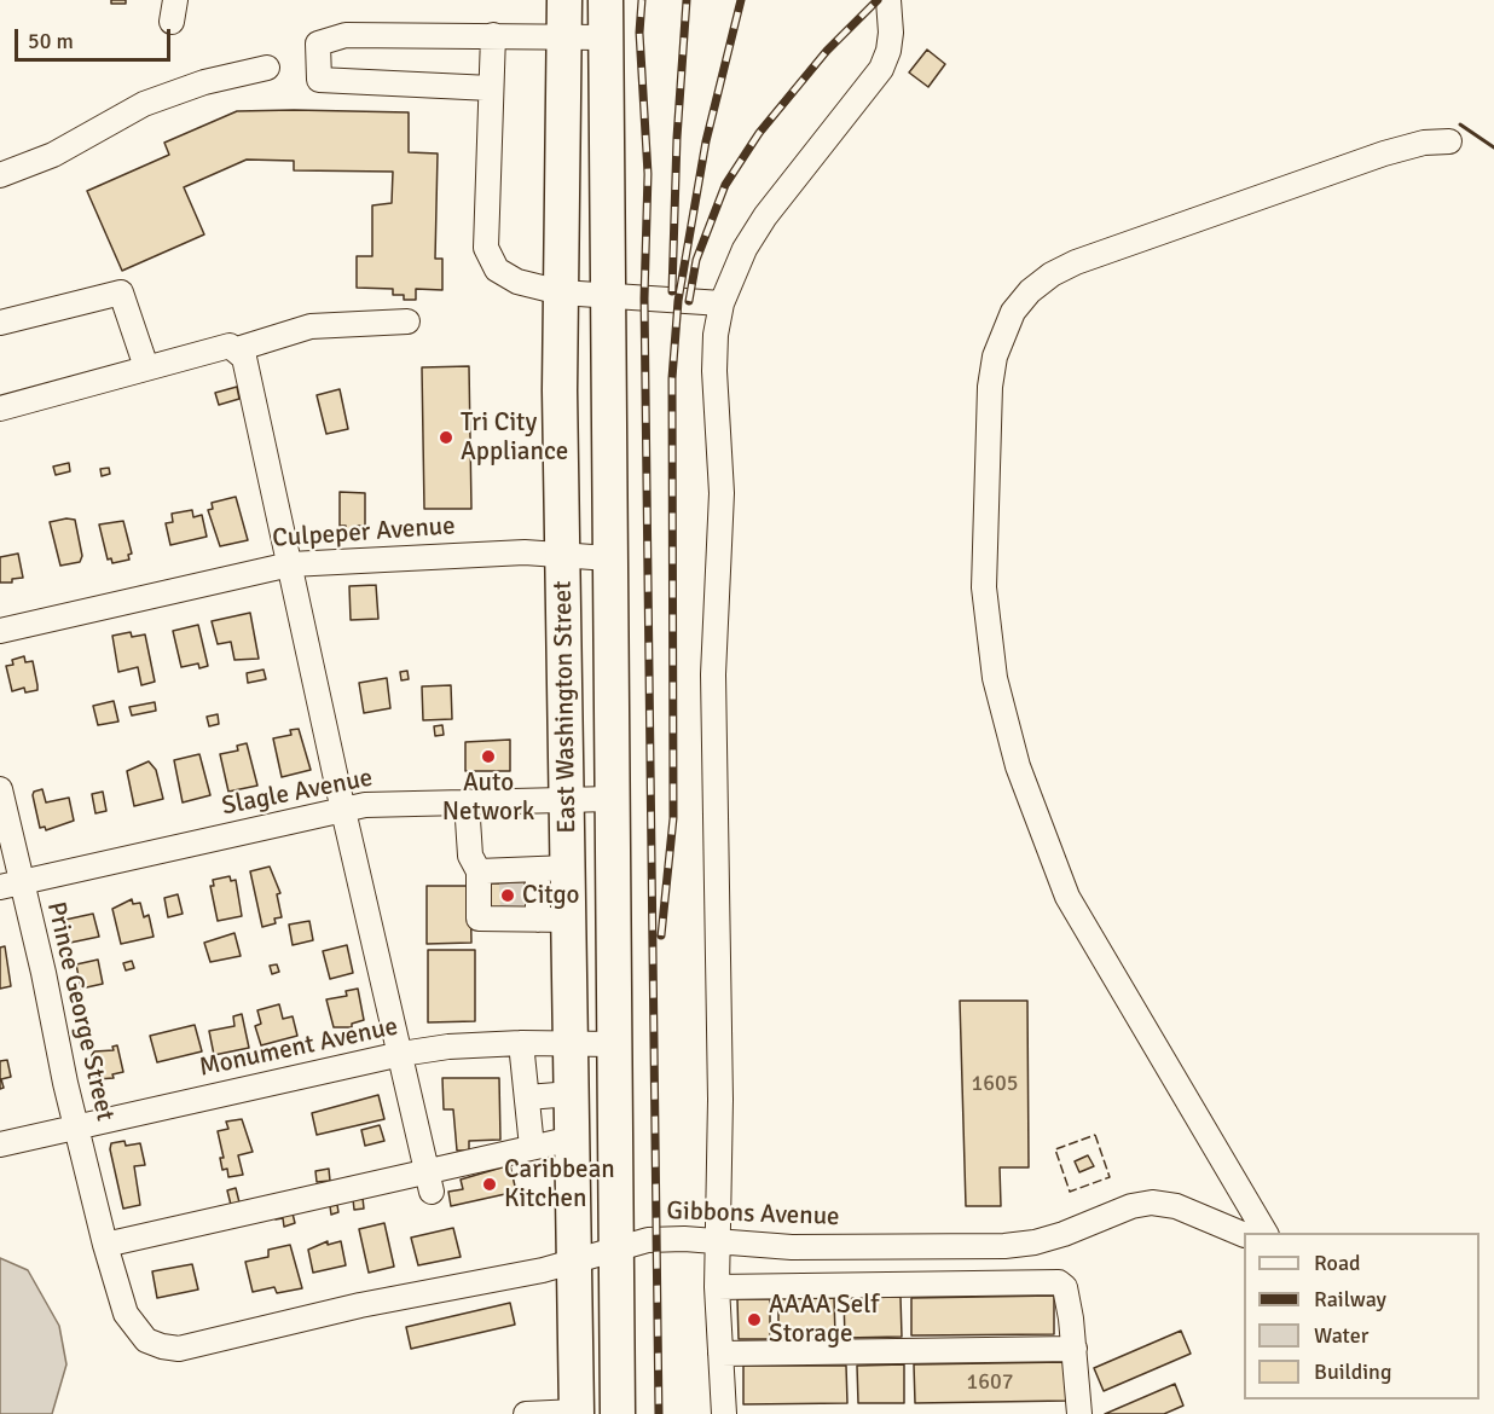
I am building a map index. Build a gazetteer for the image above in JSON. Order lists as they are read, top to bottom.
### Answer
{
  "streets": {
    "highway": ["East Washington Street"],
    "street": [
      "Culpeper Avenue",
      "Slagle Avenue",
      "Prince George Street",
      "Monument Avenue",
      "Gibbons Avenue"
    ]
  },
  "crossings": [
    ["Culpeper Avenue", "East Washington Street"],
    ["East Washington Street", "Slagle Avenue"],
    ["East Washington Street", "Monument Avenue"],
    ["East Washington Street", "Gibbons Avenue"],
    ["Slagle Avenue", "Prince George Street"],
    ["Prince George Street", "Monument Avenue"],
    ["Prince George Street", "Gibbons Avenue"]
  ],
  "places": [
    "Tri City Appliance",
    "Auto Network",
    "Citgo",
    "Caribbean Kitchen",
    "AAAA Self Storage"
  ],
  "house_numbers": ["1605", "1607"],
  "legend": [
    "Road",
    "Railway",
    "Water",
    "Building"
  ],
  "scale_bar": "50 m"
}
